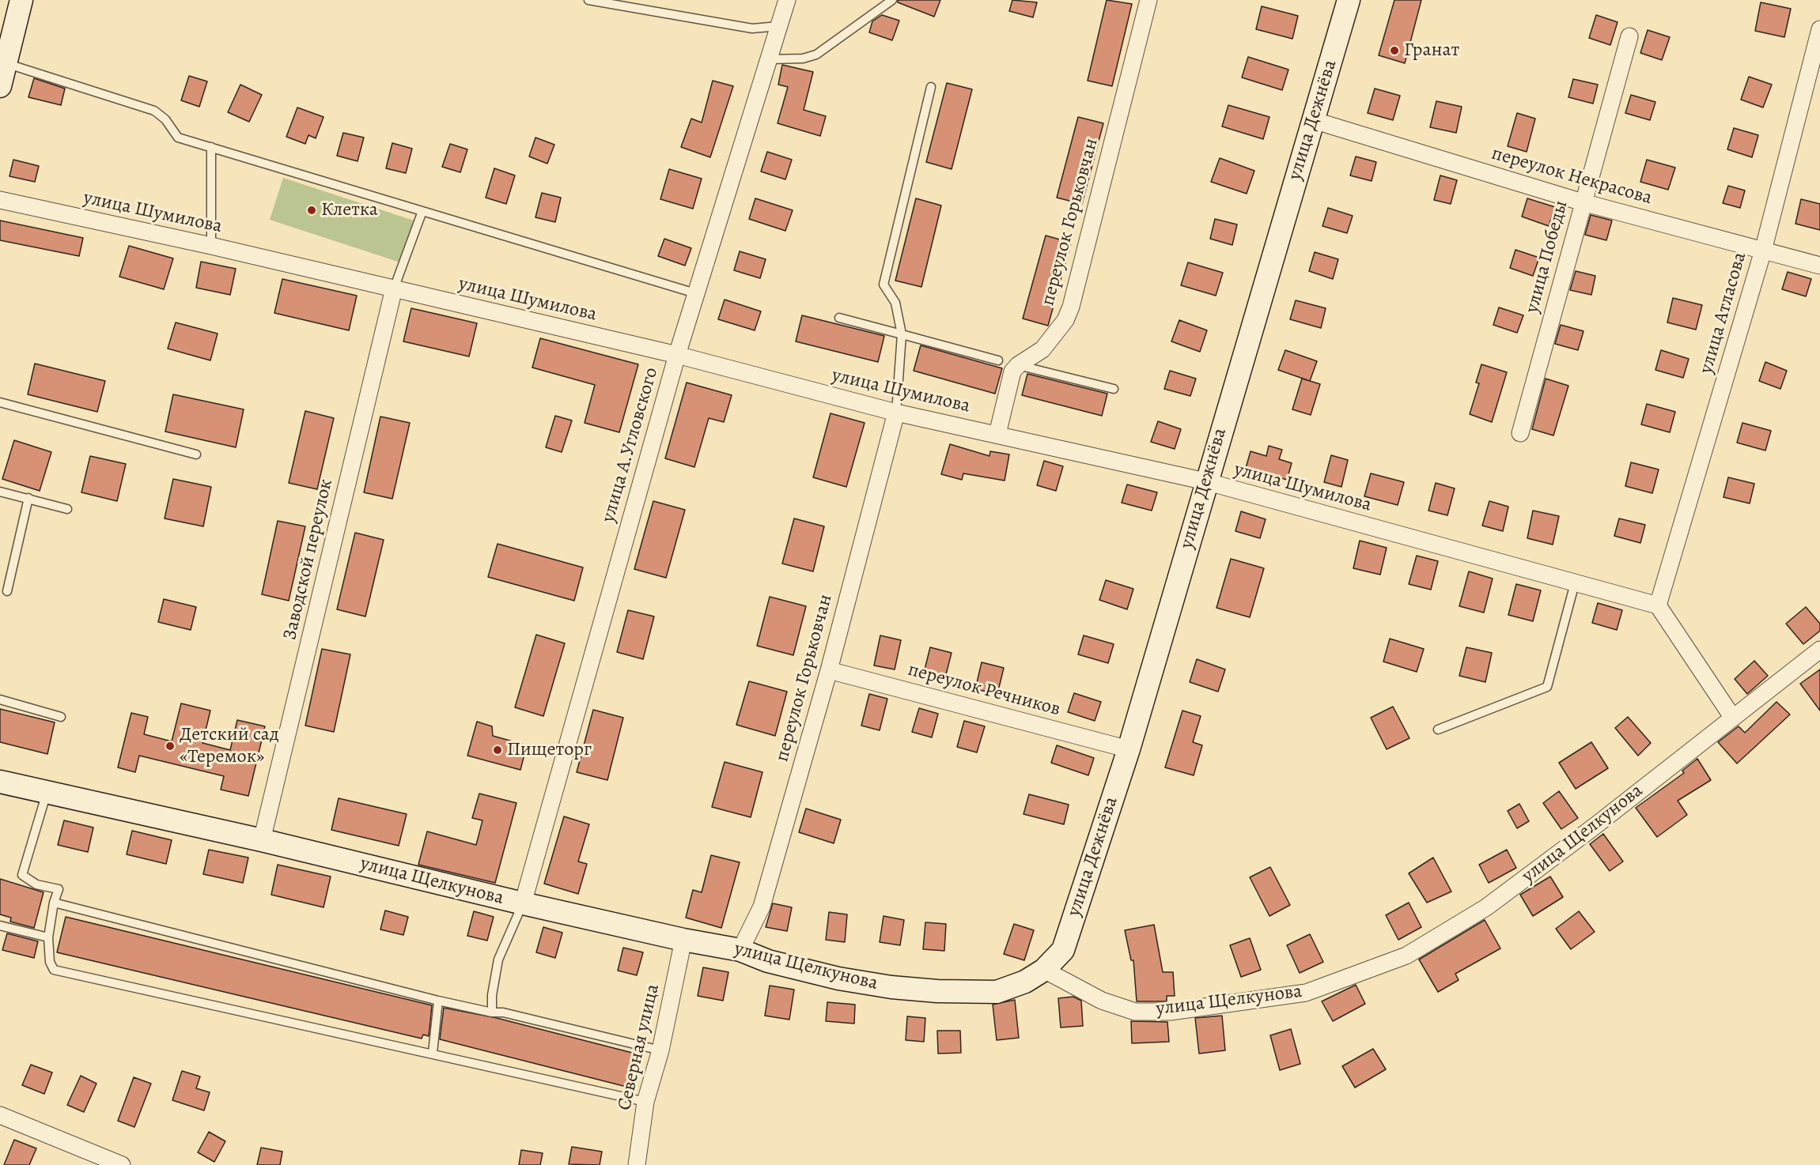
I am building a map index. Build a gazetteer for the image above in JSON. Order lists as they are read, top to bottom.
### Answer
{
  "streets": {
    "main road": ["улица Дежнёва", "улица Щелкунова"],
    "street": [
      "переулок Некрасова",
      "улица Шумилова",
      "переулок Горьковчан",
      "улица Победы",
      "улица Атласова",
      "улица А.Угловского",
      "Заводской переулок",
      "переулок Речников",
      "Северная улица"
    ]
  },
  "crossings": [
    ["улица Дежнёва", "переулок Некрасова"],
    ["улица Дежнёва", "улица Шумилова"],
    ["улица Дежнёва", "переулок Речников"],
    ["улица Дежнёва", "улица Щелкунова"],
    ["переулок Некрасова", "улица Победы"],
    ["переулок Некрасова", "улица Атласова"],
    ["улица Шумилова", "переулок Горьковчан"],
    ["улица Шумилова", "улица Атласова"],
    ["улица Шумилова", "улица А.Угловского"],
    ["улица Шумилова", "Заводской переулок"],
    ["переулок Горьковчан", "переулок Речников"],
    ["переулок Горьковчан", "улица Щелкунова"],
    ["улица А.Угловского", "улица Щелкунова"],
    ["Заводской переулок", "улица Щелкунова"],
    ["улица Щелкунова", "Северная улица"]
  ],
  "places": [
    "Гранат",
    "Клетка",
    "Детский сад «Теремок»",
    "Пищеторг"
  ]
}
